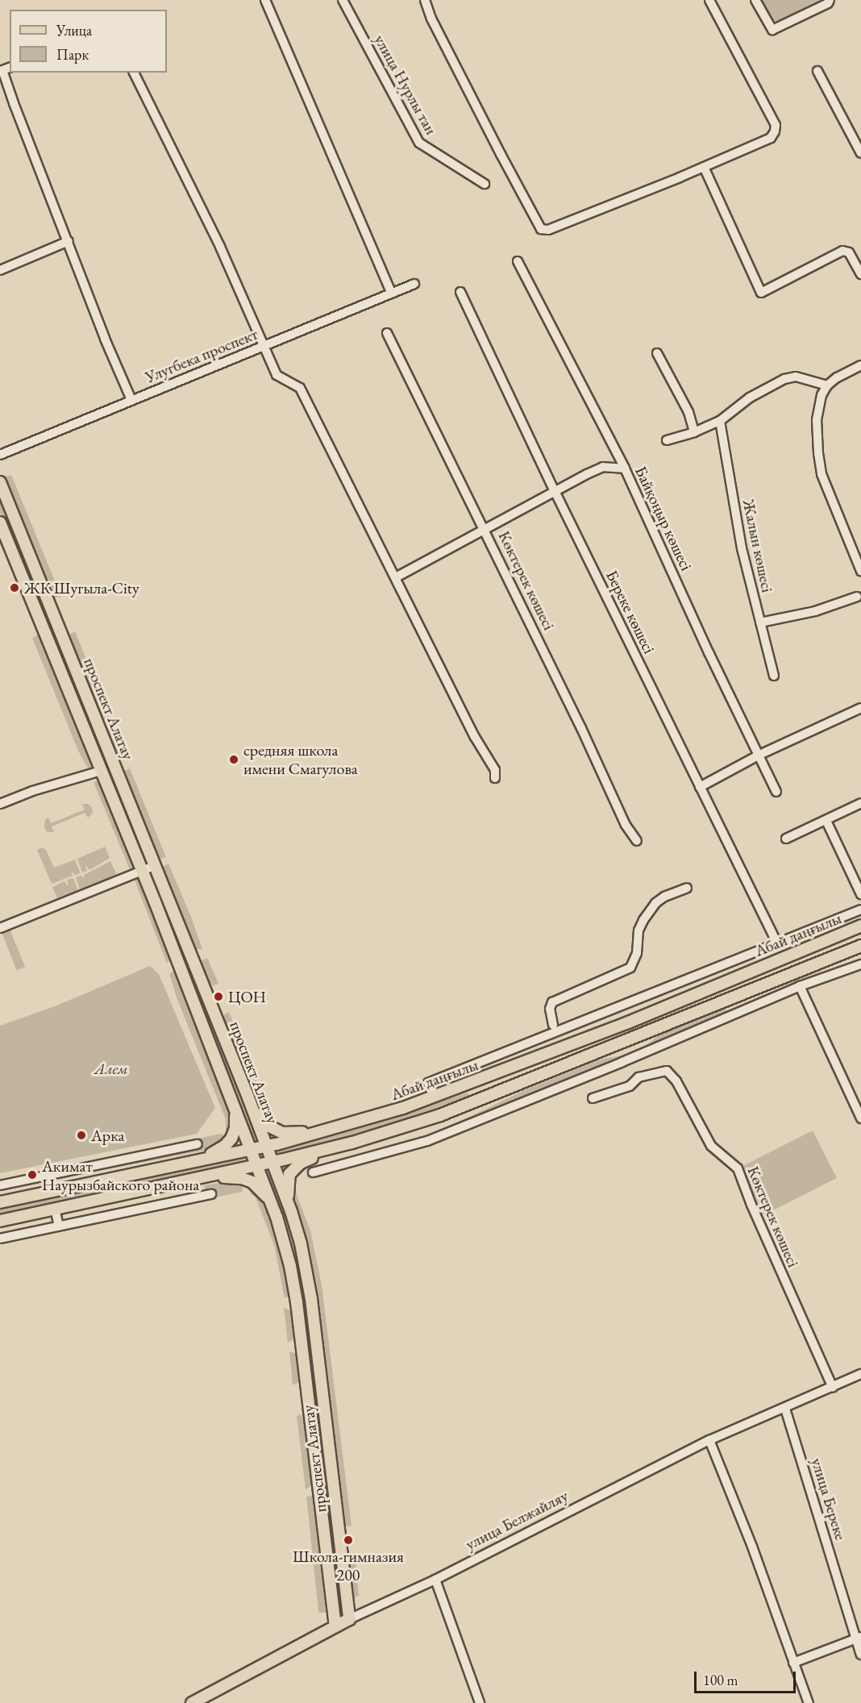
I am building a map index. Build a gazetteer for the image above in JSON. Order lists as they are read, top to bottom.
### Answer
{
  "streets": {
    "main road": ["проспект Алатау", "Абай даңғылы", "улица Белжайляу"],
    "street": [
      "улица Нурлы тан",
      "Улугбека проспект",
      "Байқоңыр көшесі",
      "Жалын көшесі",
      "Көктерек көшесі",
      "Береке көшесі",
      "улица Береке"
    ]
  },
  "crossings": [
    ["Көктерек көшесі", "улица Белжайляу"],
    ["проспект Алатау", "Абай даңғылы"],
    ["проспект Алатау", "улица Белжайляу"],
    ["улица Береке", "улица Белжайляу"]
  ],
  "parks": ["Алем"],
  "places": [
    "ЖК Шугыла-City",
    "средняя школа имени Смагулова",
    "ЦОН",
    "Арка",
    "Акимат Наурызбайского района",
    "Школа-гимназия 200"
  ],
  "legend": ["Улица", "Парк"],
  "scale_bar": "100 m"
}
